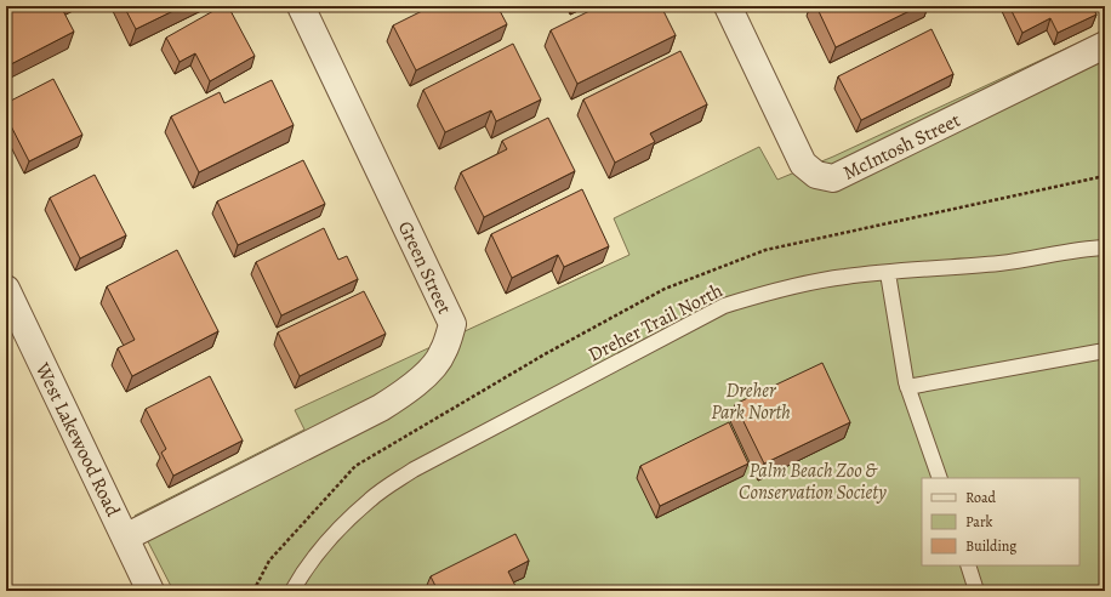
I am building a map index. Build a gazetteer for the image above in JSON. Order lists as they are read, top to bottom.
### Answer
{
  "streets": {
    "street": ["McIntosh Street", "Green Street", "West Lakewood Road"],
    "lane": ["Dreher Trail North"]
  },
  "crossings": [
    ["Green Street", "West Lakewood Road"]
  ],
  "parks": ["Dreher Park North", "Palm Beach Zoo & Conservation Society"],
  "legend": ["Road", "Park", "Building"]
}
